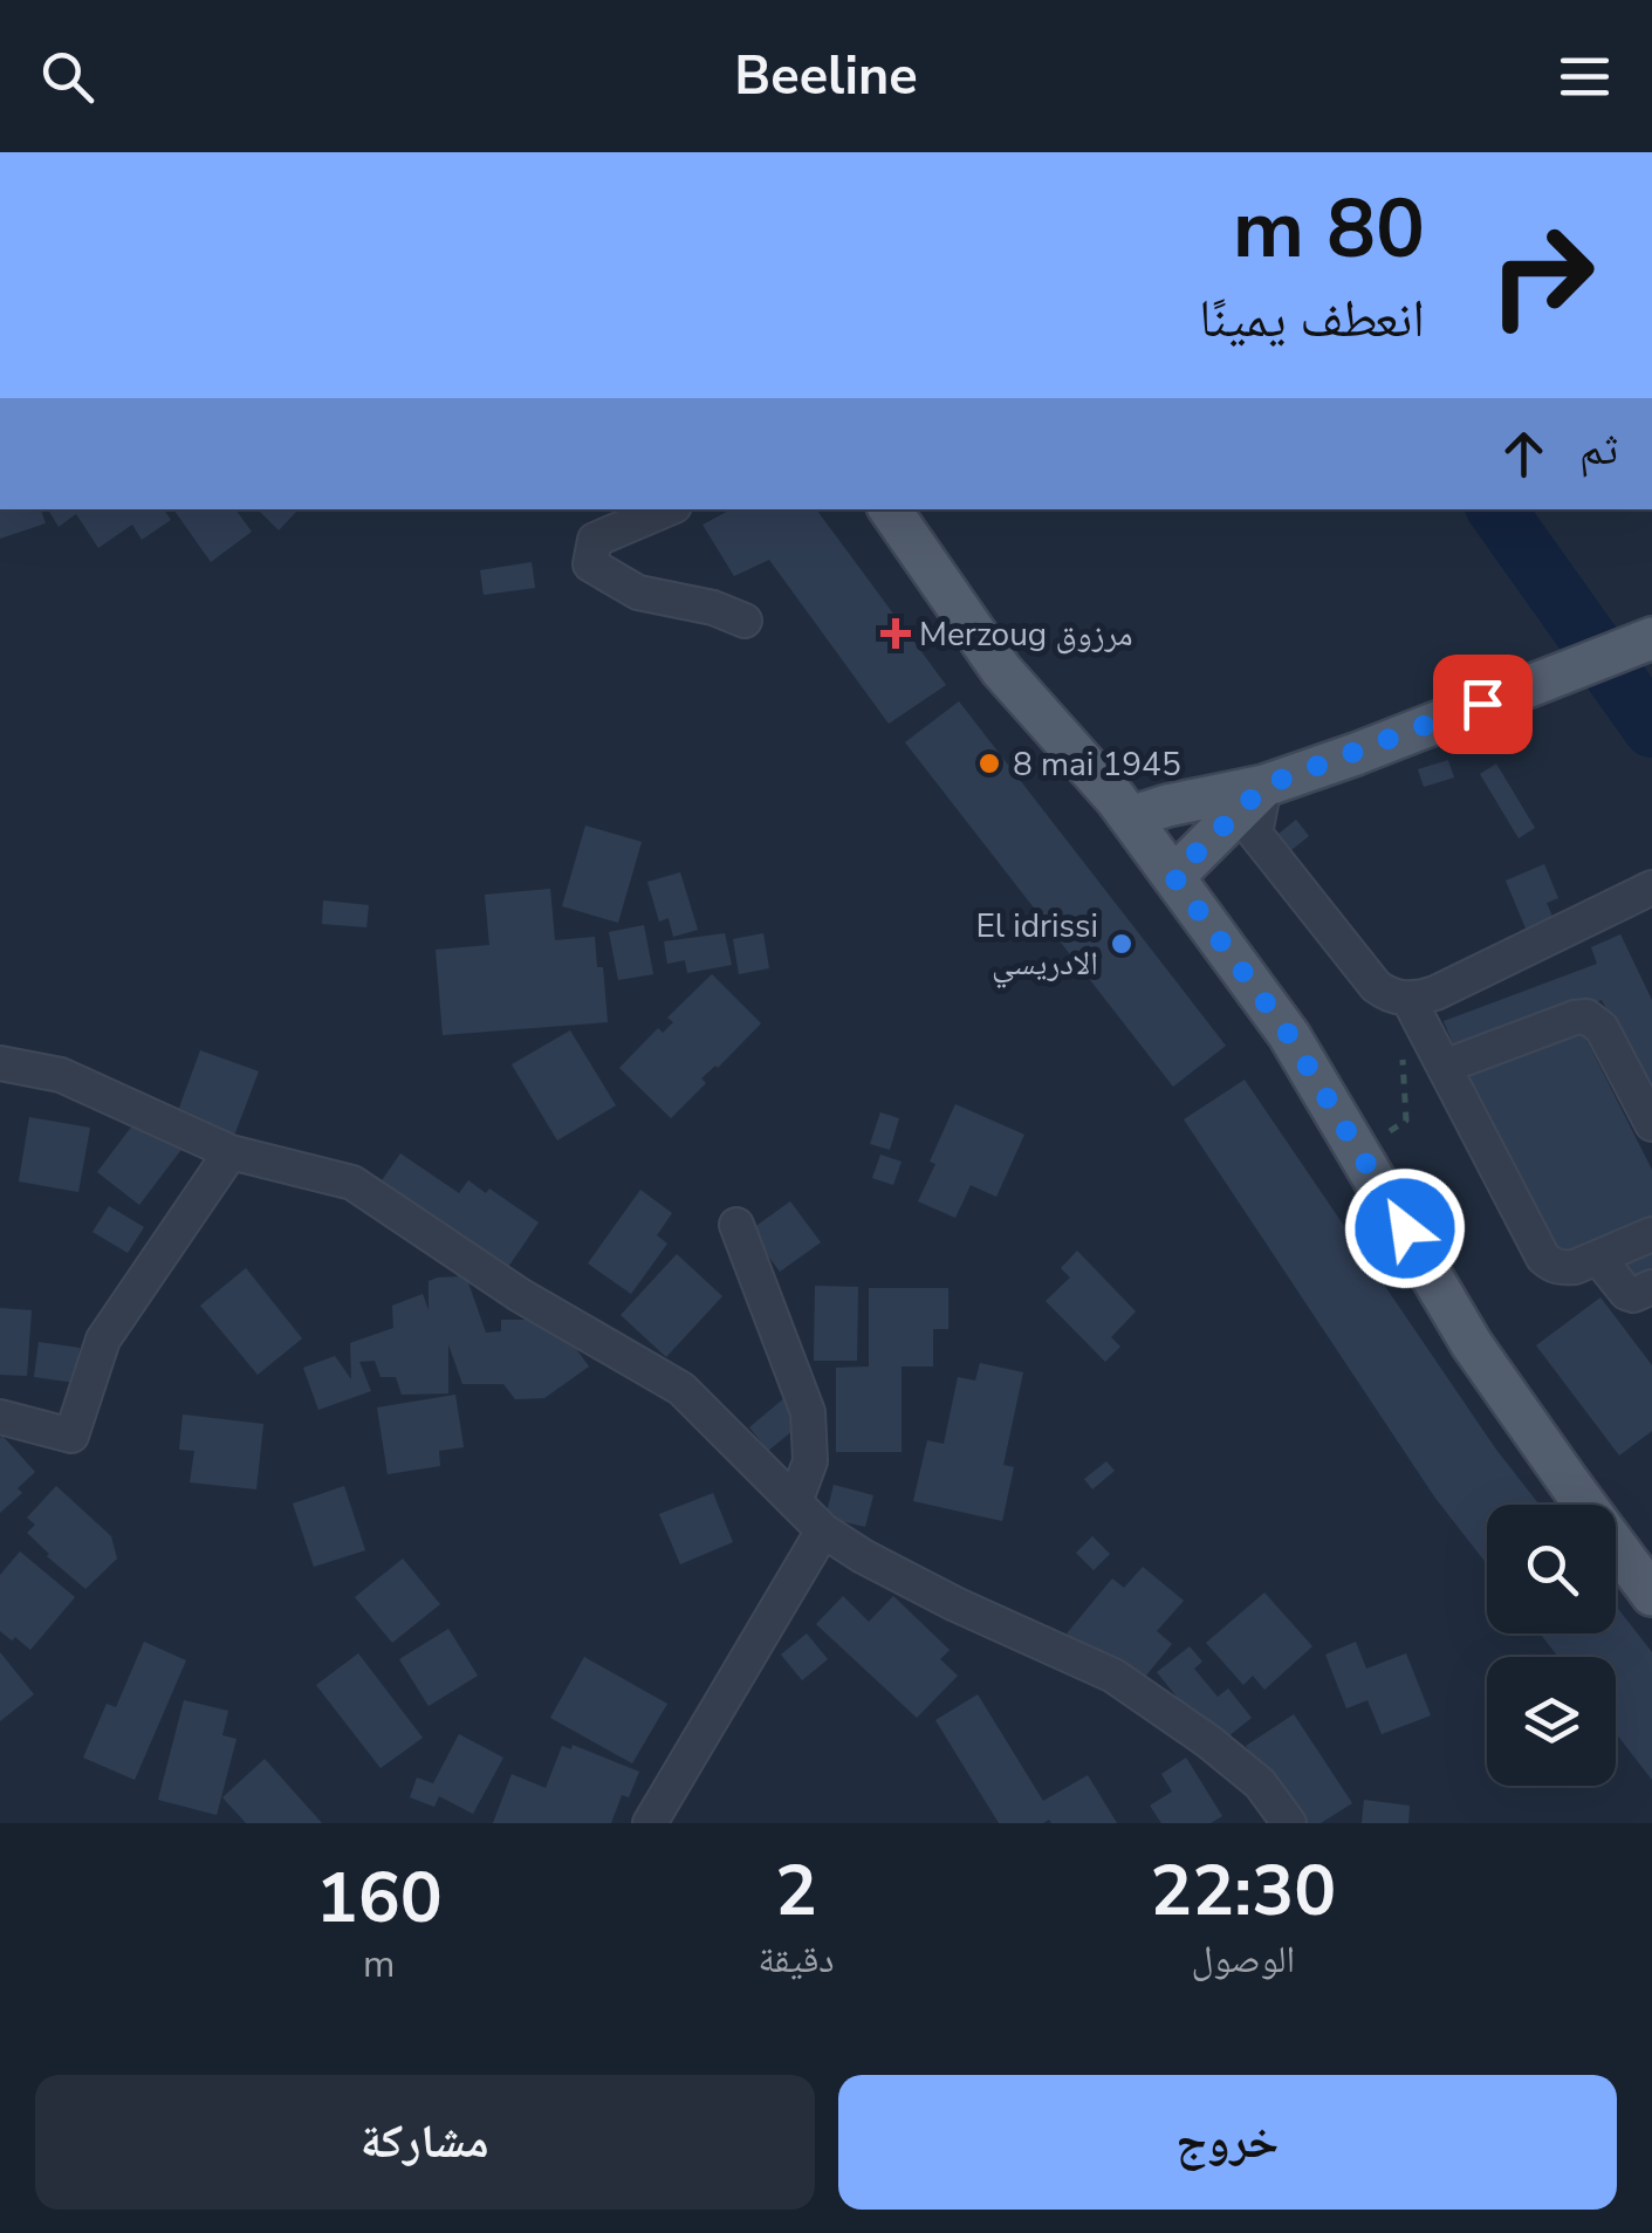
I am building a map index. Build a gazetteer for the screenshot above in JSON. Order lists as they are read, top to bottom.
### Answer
{
  "places": {
    "health": ["Merzoug مرزوق"],
    "other": ["8 mai 1945", "El idrissi الادريسي"]
  },
  "page": {
    "header": "Beeline",
    "turn": ["80 m", "انعطف يمينًا"],
    "then": "ثم",
    "eta": [
      "22:30",
      "الوصول",
      "2",
      "دقيقة",
      "160",
      "m"
    ],
    "buttons": ["خروج", "مشاركة"]
  }
}
